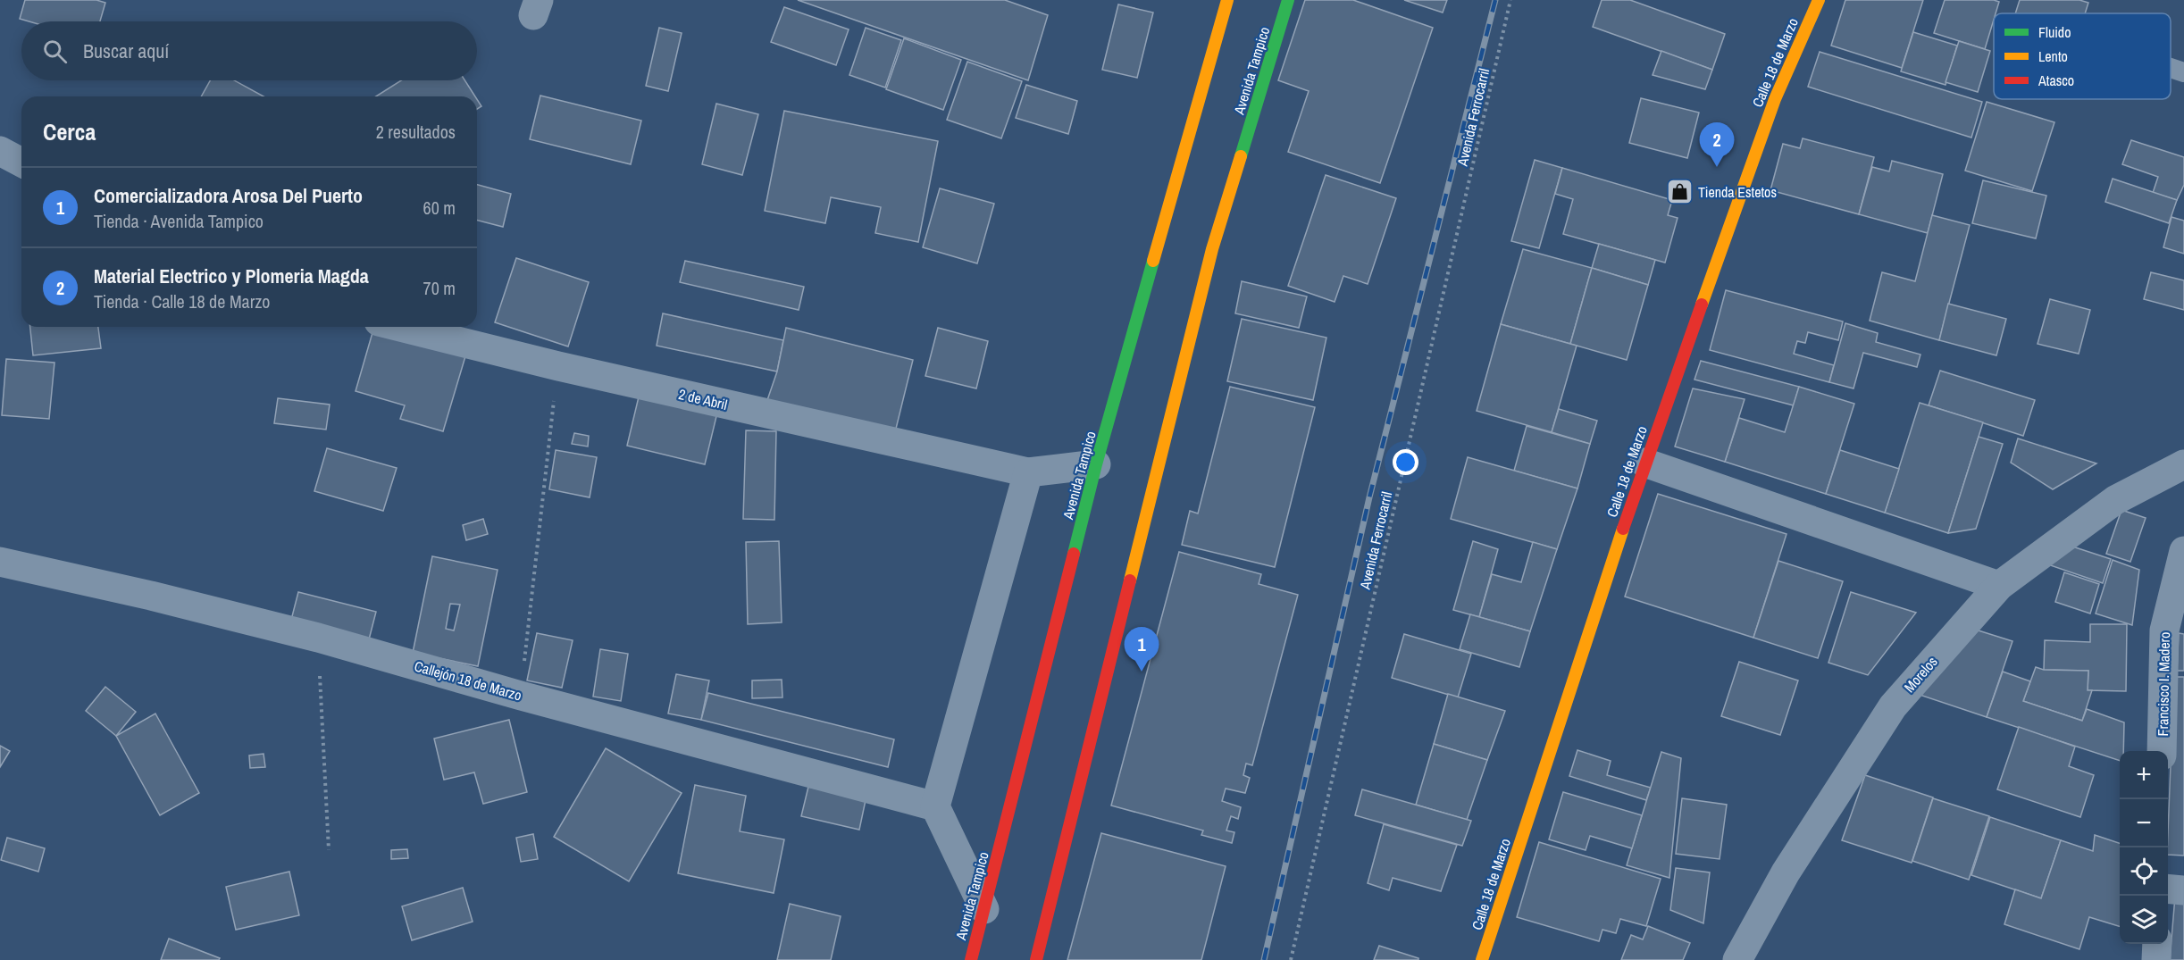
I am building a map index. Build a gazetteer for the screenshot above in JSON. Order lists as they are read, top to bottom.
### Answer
{
  "streets": {
    "main road": ["Calle 18 de Marzo", "Avenida Tampico"],
    "street": [
      "2 de Abril",
      "Morelos",
      "Callejón 18 de Marzo",
      "Francisco I. Madero"
    ],
    "path": ["Avenida Ferrocarril"]
  },
  "crossings": [
    ["Avenida Tampico", "2 de Abril"]
  ],
  "places": {
    "shop": ["Tienda Estetos"]
  },
  "legend": ["Fluido", "Lento", "Atasco"],
  "page": {
    "search": "Buscar aquí",
    "heading": ["Cerca", "2 resultados"],
    "pins": ["2", "1"],
    "list": [
      {
        "mark": "1",
        "name": "Comercializadora Arosa Del Puerto",
        "note": "Tienda · Avenida Tampico",
        "value": "60 m"
      },
      {
        "mark": "2",
        "name": "Material Electrico y Plomeria Magda",
        "note": "Tienda · Calle 18 de Marzo",
        "value": "70 m"
      }
    ],
    "map_buttons": ["+", "−"]
  }
}
